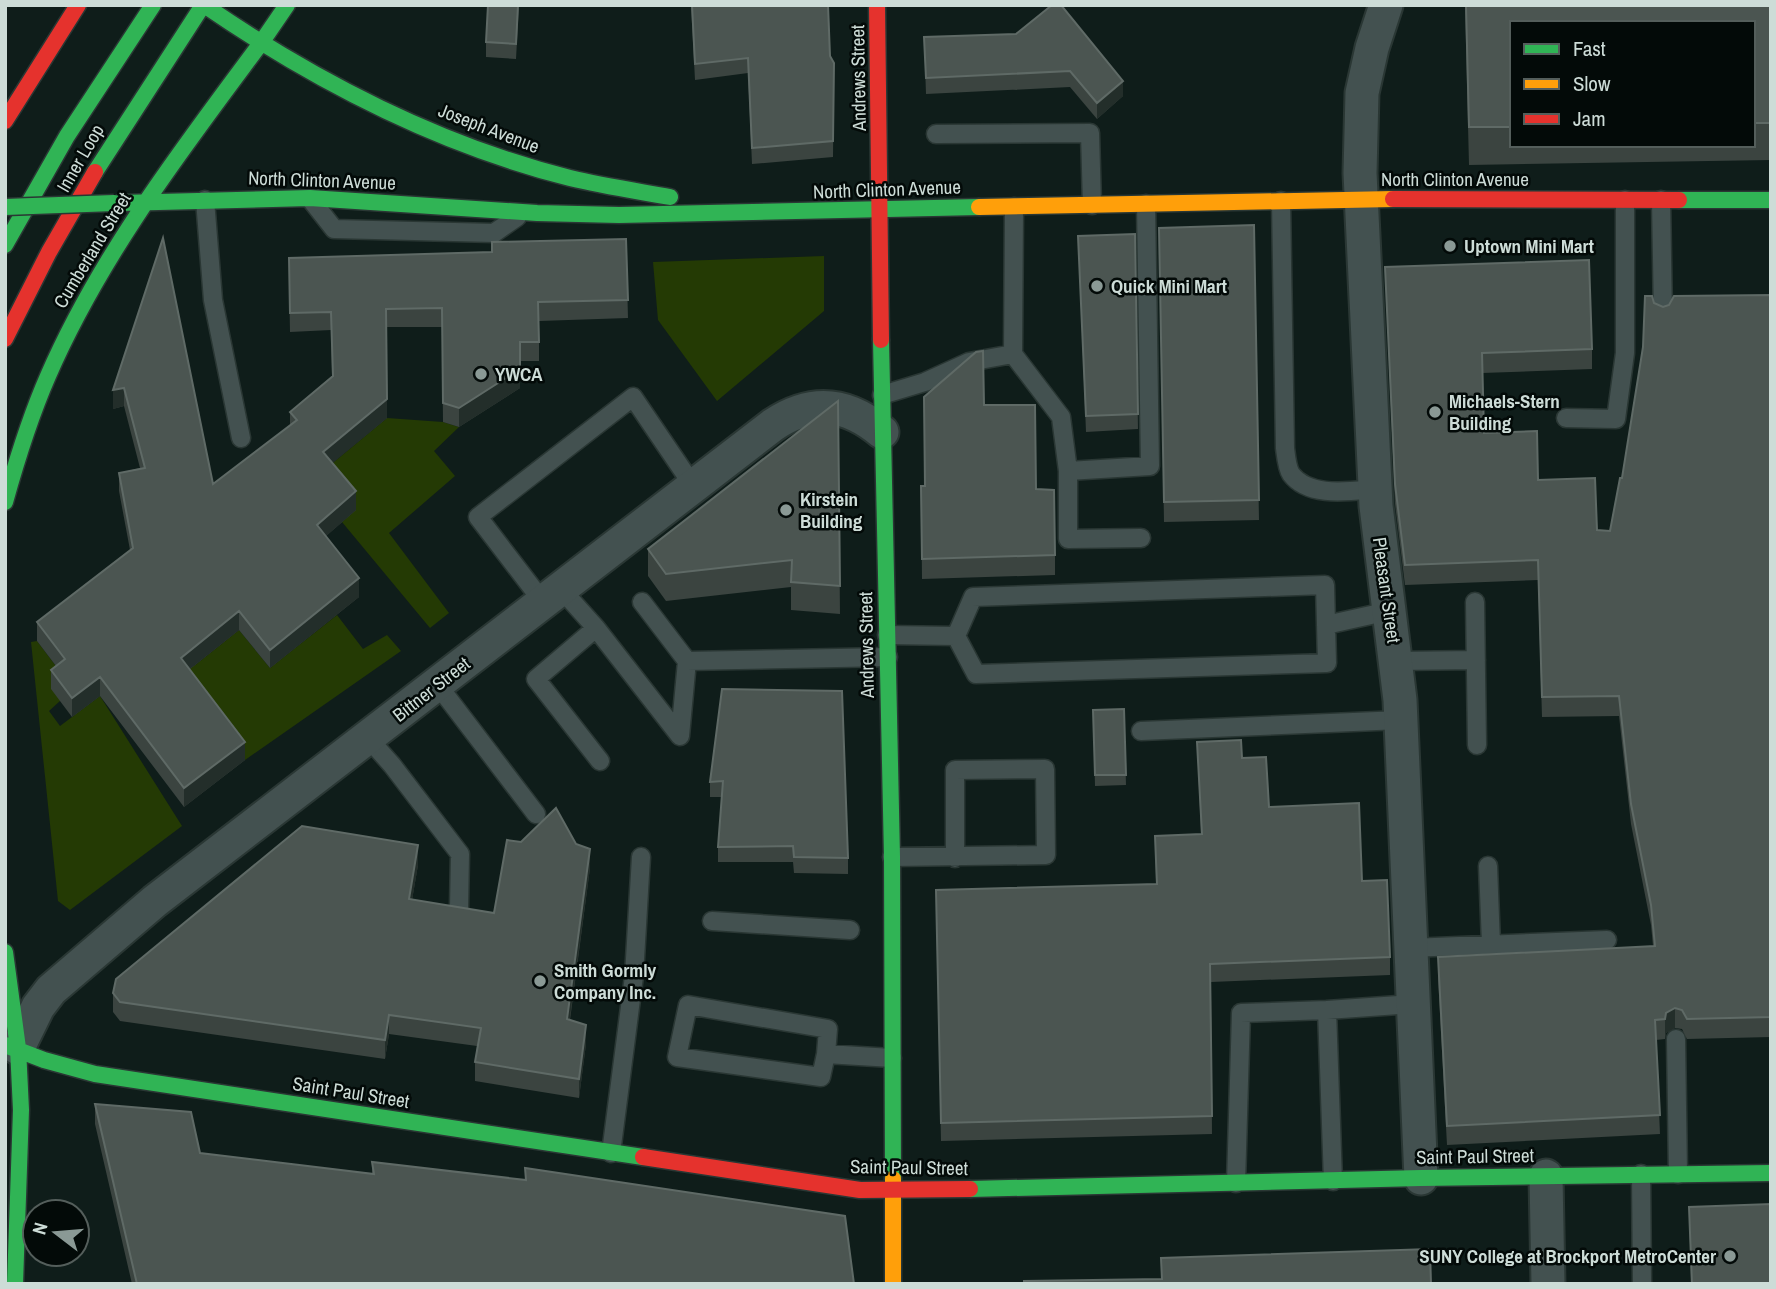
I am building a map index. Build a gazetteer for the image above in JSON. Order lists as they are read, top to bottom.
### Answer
{
  "streets": {
    "main road": [
      "Andrews Street",
      "Joseph Avenue",
      "Inner Loop",
      "North Clinton Avenue",
      "Cumberland Street",
      "Saint Paul Street"
    ],
    "street": ["Pleasant Street", "Bittner Street"]
  },
  "crossings": [
    ["Andrews Street", "North Clinton Avenue"],
    ["Andrews Street", "Bittner Street"],
    ["Andrews Street", "Saint Paul Street"],
    ["Joseph Avenue", "Inner Loop"],
    ["Joseph Avenue", "North Clinton Avenue"],
    ["Joseph Avenue", "Cumberland Street"],
    ["North Clinton Avenue", "Cumberland Street"],
    ["North Clinton Avenue", "Pleasant Street"],
    ["Pleasant Street", "Saint Paul Street"],
    ["Bittner Street", "Saint Paul Street"]
  ],
  "places": [
    "Uptown Mini Mart",
    "Quick Mini Mart",
    "YWCA",
    "Michaels-Stern Building",
    "Kirstein Building",
    "Smith Gormly Company Inc.",
    "SUNY College at Brockport MetroCenter"
  ],
  "legend": ["Fast", "Slow", "Jam"],
  "north": "left"
}
